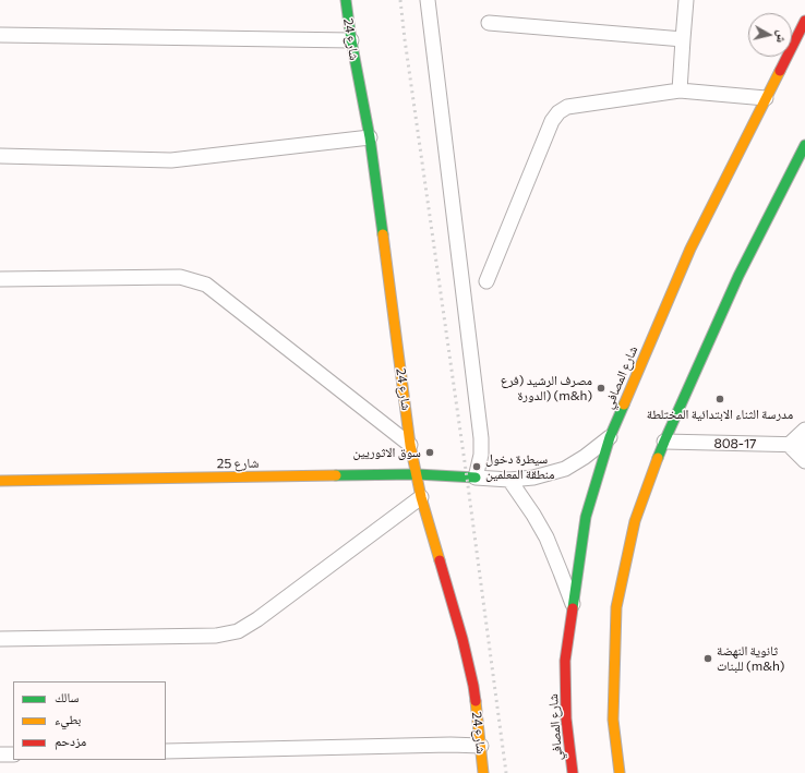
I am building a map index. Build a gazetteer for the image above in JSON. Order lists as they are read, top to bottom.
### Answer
{
  "streets": {
    "main road": ["شارع 24", "شارع المصافي", "شارع 25"],
    "street": ["808-17"]
  },
  "crossings": [
    ["شارع 24", "شارع 25"]
  ],
  "places": [
    "مصرف الرشيد (فرع الدورة) (m&h)",
    "مدرسة الثناء الابتدائية المختلطة",
    "سوق الاثوريين",
    "سيطرة دخول منطقة المعلمين",
    "ثانوية النهضة للبنات (m&h)"
  ],
  "legend": ["سالك", "بطيء", "مزدحم"],
  "north": "right"
}
